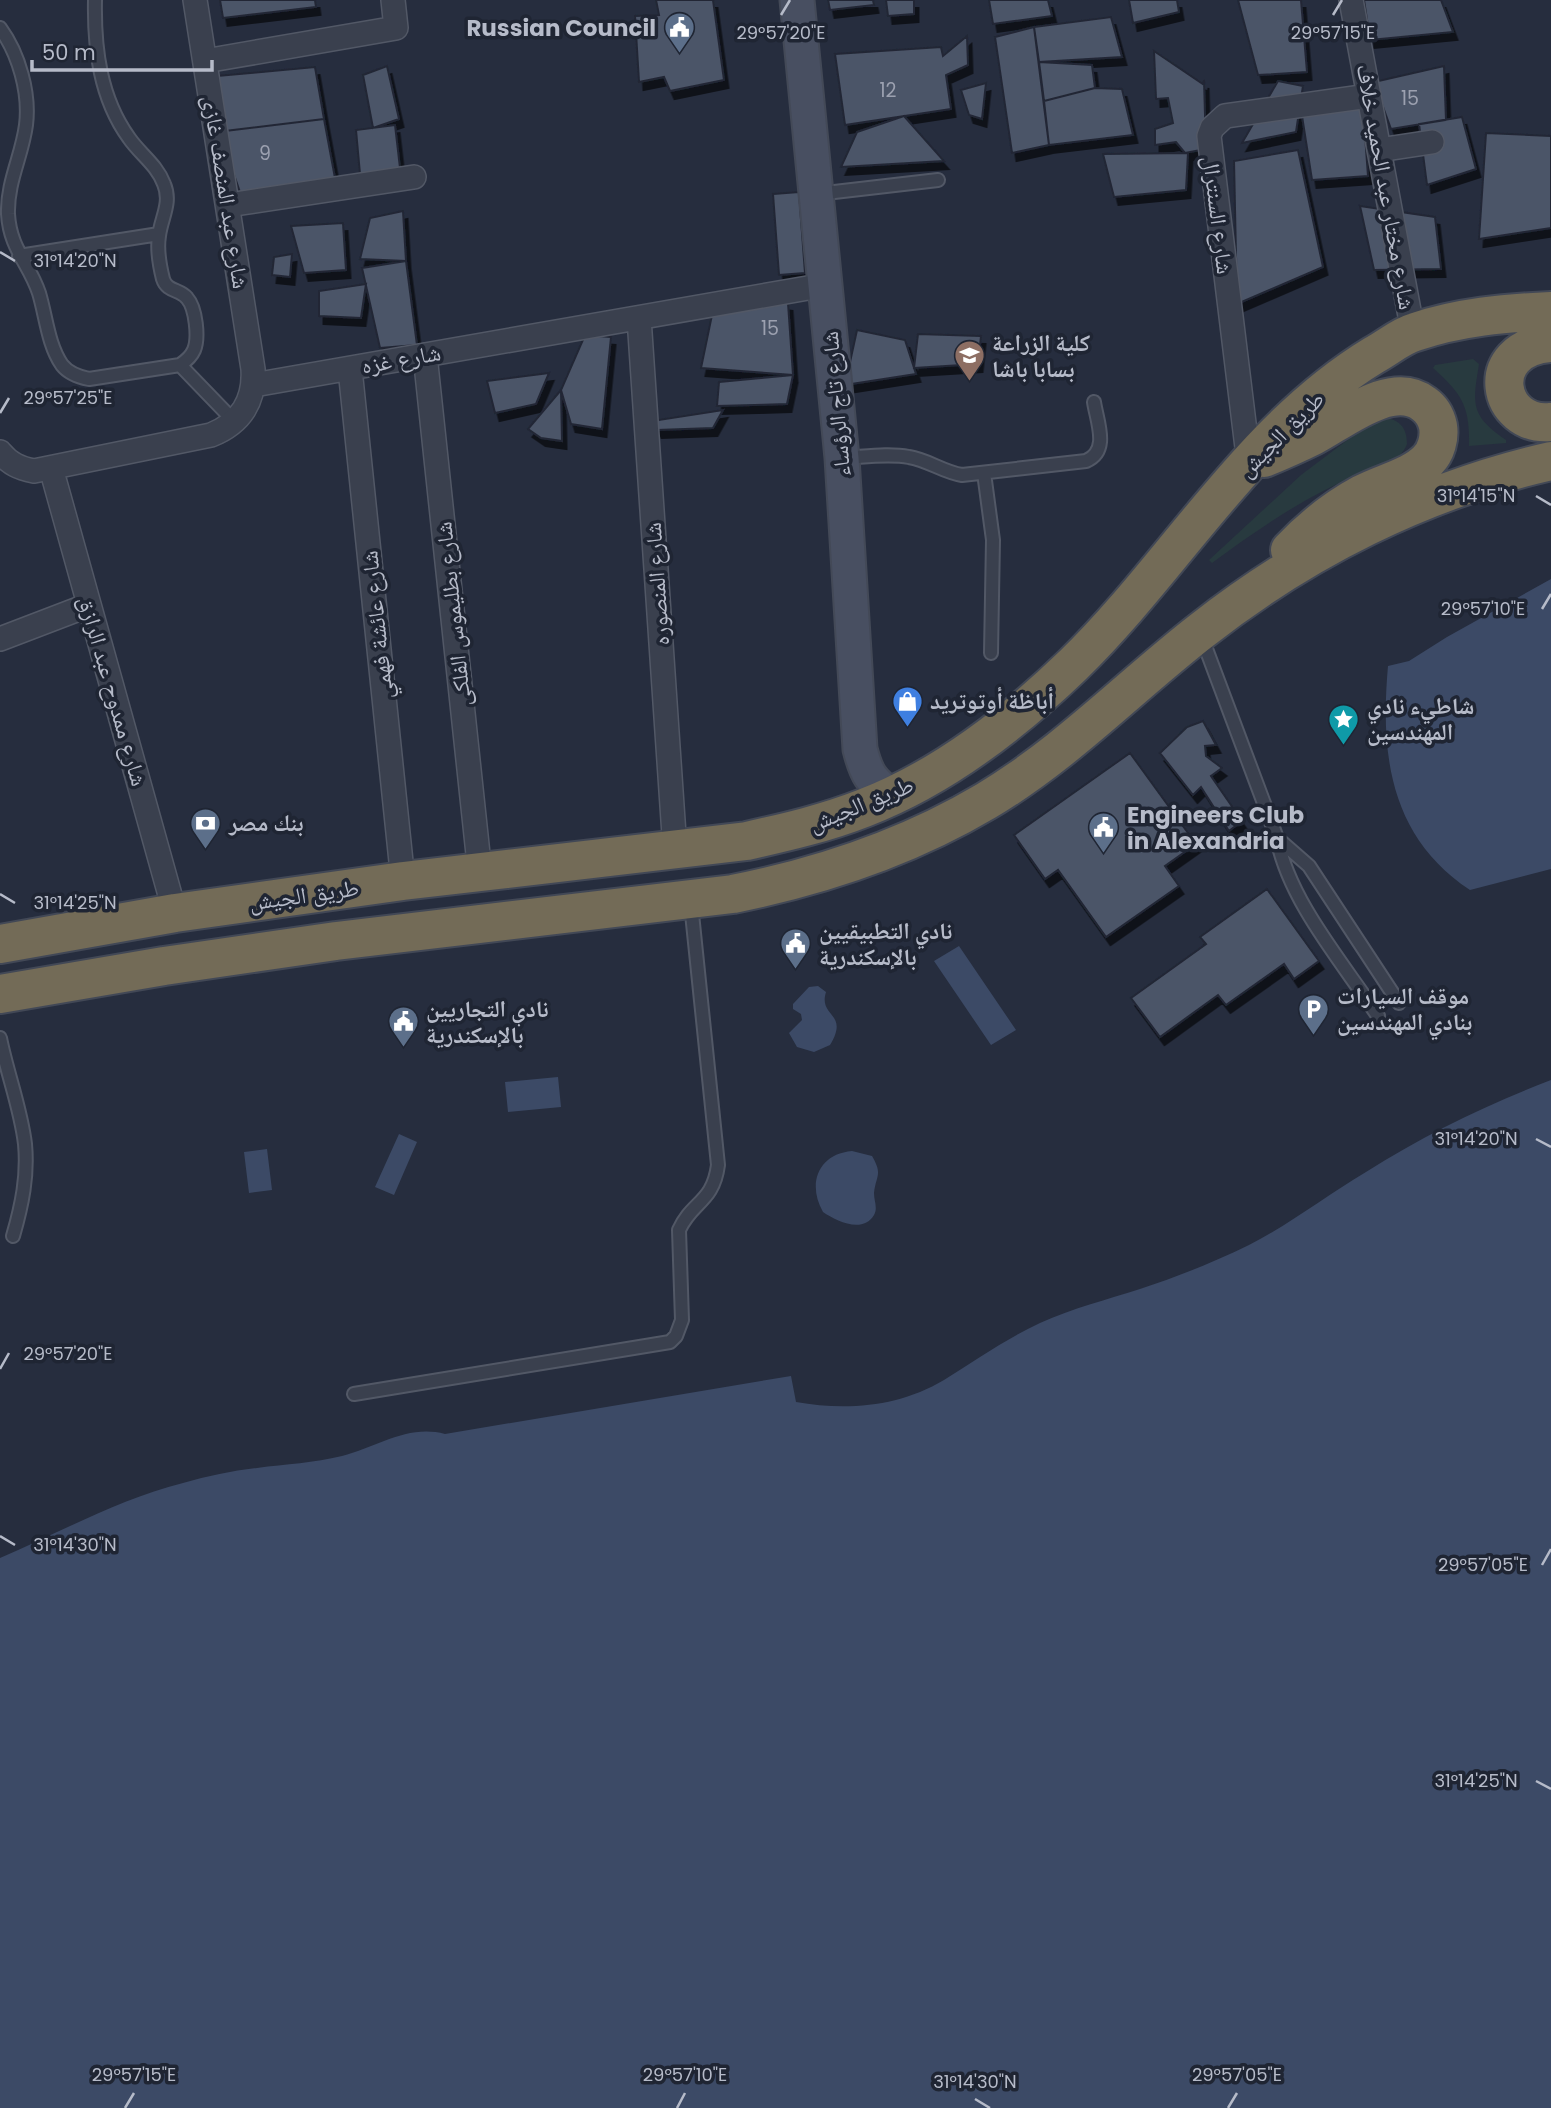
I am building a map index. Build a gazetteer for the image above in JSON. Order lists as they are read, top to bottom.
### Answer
{
  "streets": {
    "highway": ["طريق الجيش"],
    "street": [
      "شارع مختار عبد الحميد خلاف",
      "شارع عبد المنصف غازى",
      "شارع السنترال",
      "شارع غزه",
      "شارع تاج الرؤساء",
      "شارع المنصوره",
      "شارع بطليموس الفلكى",
      "شارع عائشة فهمي",
      "شارع ممدوح عبد الرازق"
    ]
  },
  "crossings": [
    ["شارع مختار عبد الحميد خلاف", "شارع السنترال"],
    ["شارع مختار عبد الحميد خلاف", "طريق الجيش"],
    ["شارع عبد المنصف غازى", "شارع غزه"],
    ["شارع السنترال", "طريق الجيش"],
    ["شارع غزه", "شارع تاج الرؤساء"],
    ["شارع غزه", "شارع المنصوره"],
    ["شارع غزه", "شارع بطليموس الفلكى"],
    ["شارع غزه", "شارع عائشة فهمي"],
    ["شارع تاج الرؤساء", "طريق الجيش"],
    ["طريق الجيش", "شارع المنصوره"],
    ["طريق الجيش", "شارع بطليموس الفلكى"],
    ["طريق الجيش", "شارع عائشة فهمي"],
    ["طريق الجيش", "شارع ممدوح عبد الرازق"]
  ],
  "places": {
    "public building": [
      "Russian Council",
      "Engineers Club in Alexandria",
      "نادي التطبيقيين بالإسكندرية",
      "نادي التجاريين بالإسكندرية"
    ],
    "school or university": ["كلية الزراعة بسابا باشا"],
    "shop": ["أباظة أوتوتريد"],
    "place": ["شاطيء نادي المهندسين"],
    "bank": ["بنك مصر"],
    "parking": ["موقف السيارات بنادي المهندسين"]
  },
  "house_numbers": [
    "12",
    "15",
    "9",
    "15"
  ],
  "scale_bar": "50 m",
  "coordinates": [
    "29°57'20\"E",
    "29°57'15\"E",
    "31°14'20\"N",
    "29°57'25\"E",
    "31°14'15\"N",
    "29°57'10\"E",
    "31°14'25\"N",
    "31°14'30\"N",
    "29°57'05\"E"
  ]
}
